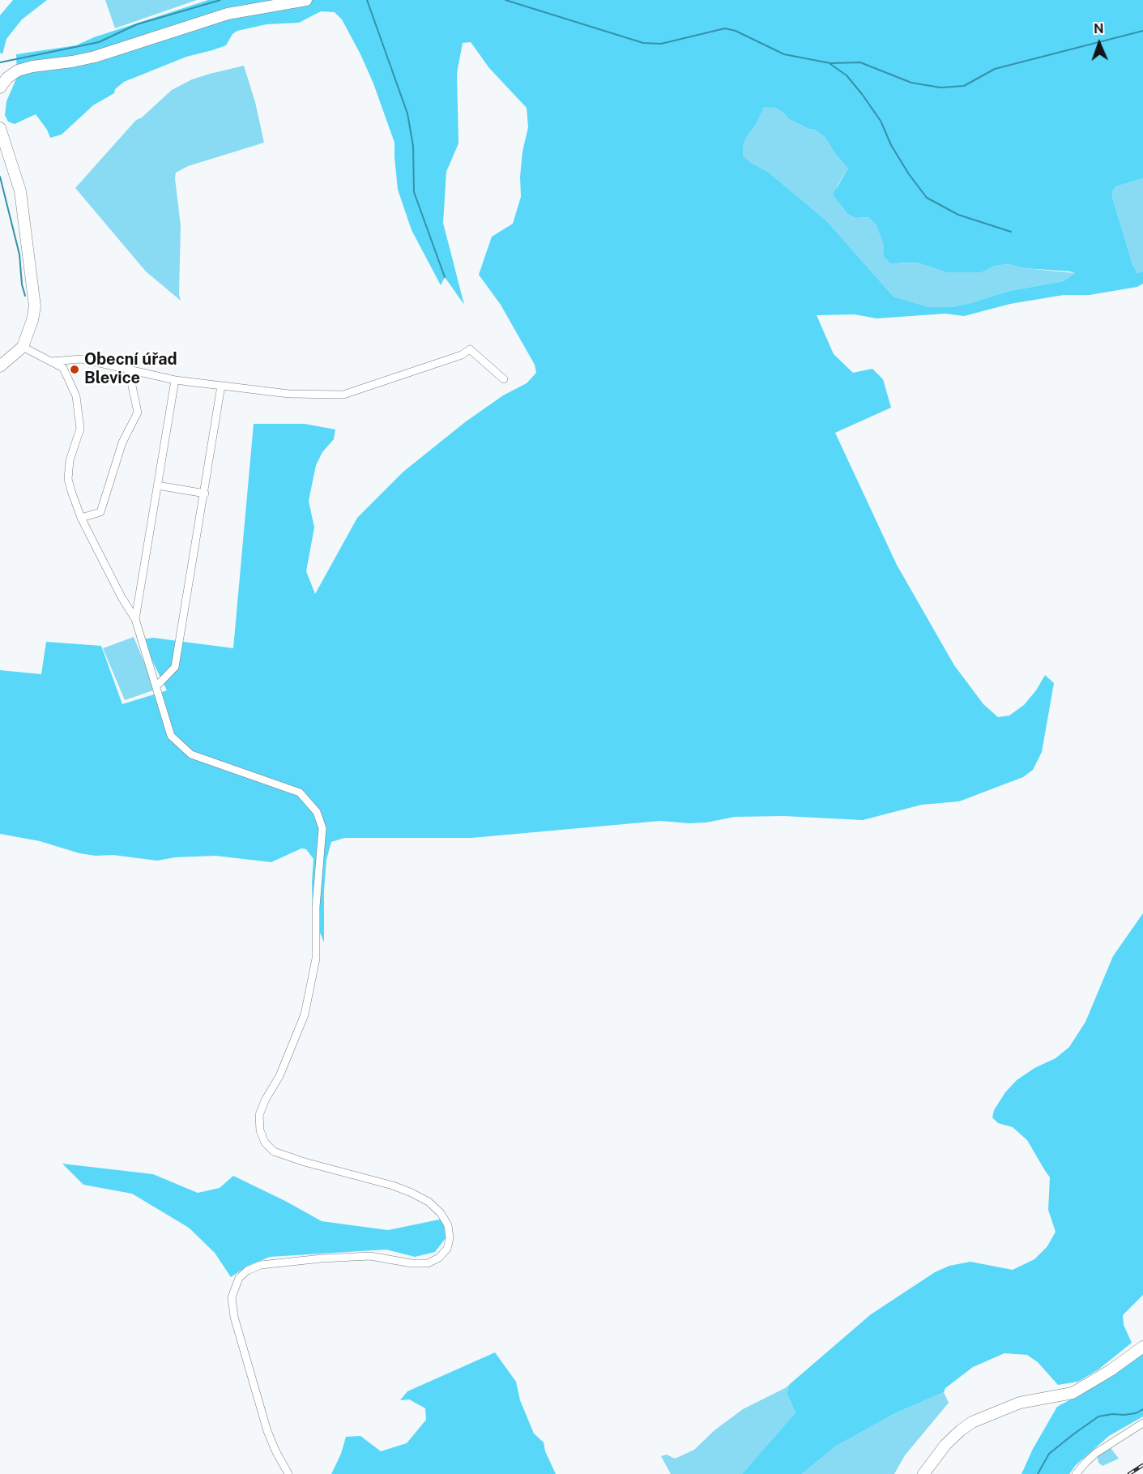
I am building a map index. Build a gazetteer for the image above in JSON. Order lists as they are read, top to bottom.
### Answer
{
  "places": ["Obecní úřad Blevice"],
  "north": "top"
}
